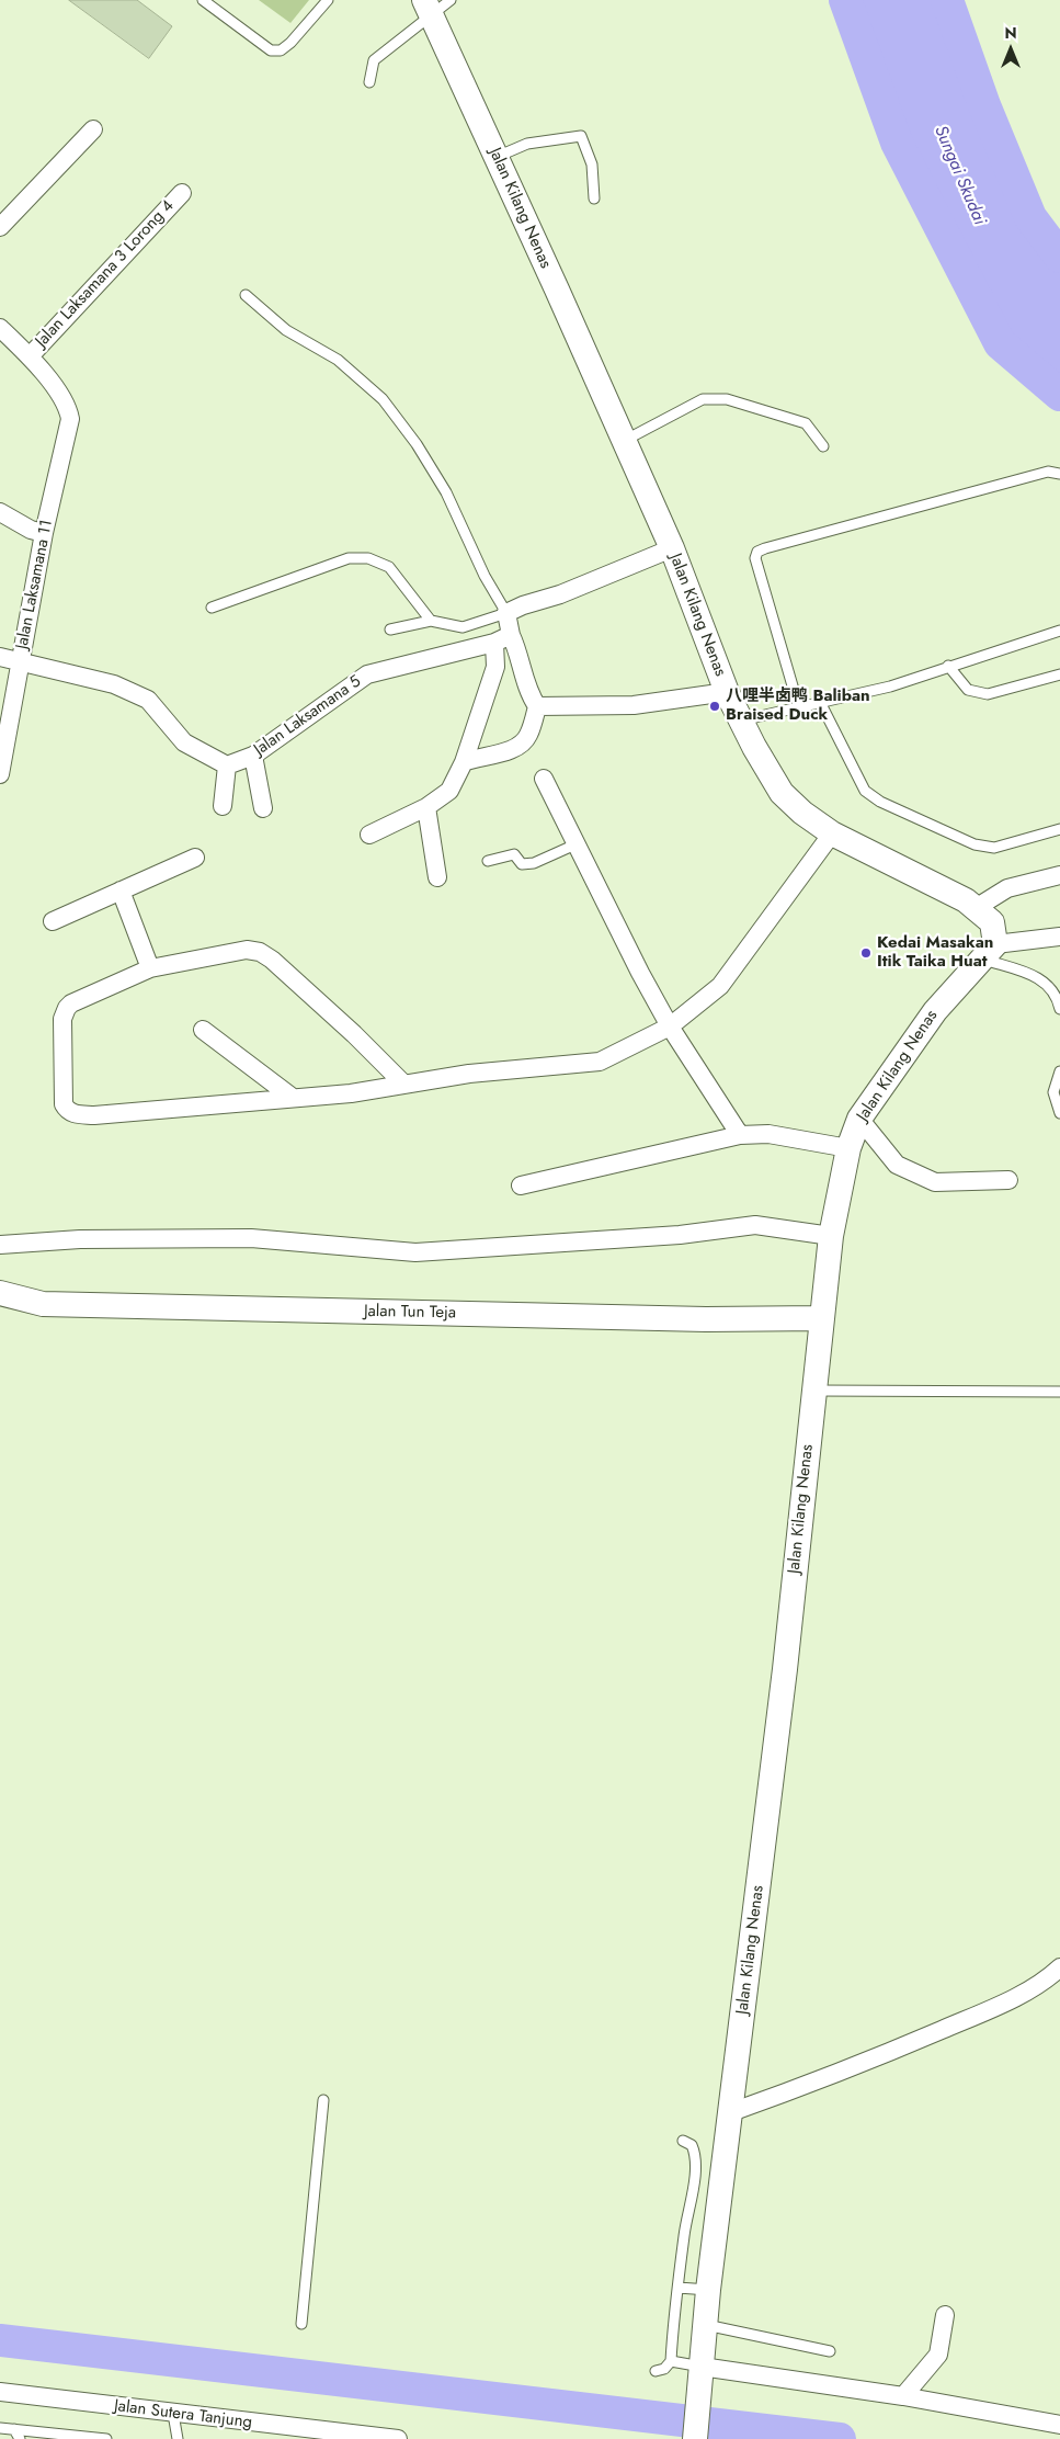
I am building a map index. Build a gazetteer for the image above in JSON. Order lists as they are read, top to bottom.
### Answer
{
  "streets": {
    "street": [
      "Jalan Kilang Nenas",
      "Jalan Laksamana 3 Lorong 4",
      "Jalan Laksamana 11",
      "Jalan Laksamana 5",
      "Jalan Tun Teja",
      "Jalan Sutera Tanjung"
    ]
  },
  "crossings": [
    ["Jalan Kilang Nenas", "Jalan Tun Teja"],
    ["Jalan Laksamana 3 Lorong 4", "Jalan Laksamana 11"]
  ],
  "water": ["Sungai Skudai"],
  "places": ["八哩半卤鸭 Baliban Braised Duck", "Kedai Masakan Itik Taika Huat"],
  "north": "top"
}
